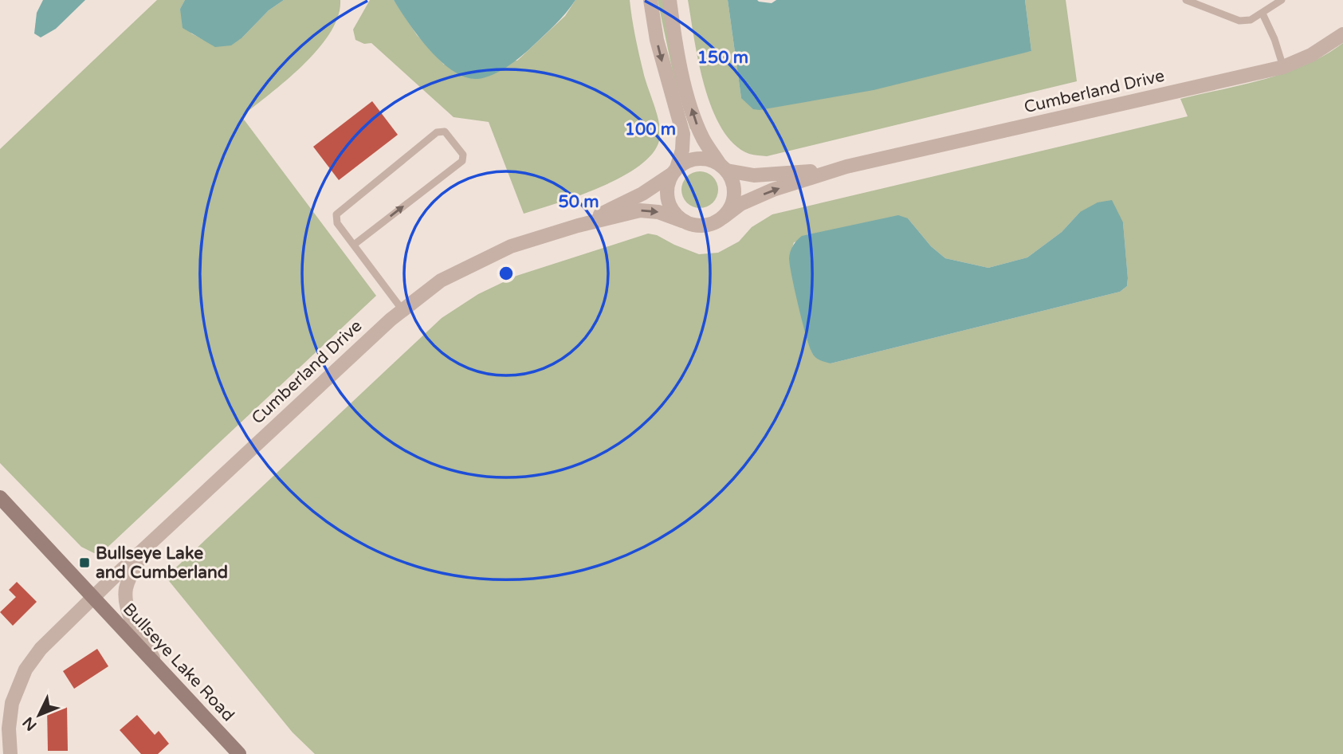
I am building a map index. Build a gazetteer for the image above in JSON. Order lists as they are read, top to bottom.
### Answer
{
  "streets": {
    "street": ["Cumberland Drive", "Bullseye Lake Road"]
  },
  "crossings": [
    ["Cumberland Drive", "Bullseye Lake Road"]
  ],
  "places": {
    "transit": ["Bullseye Lake and Cumberland"]
  },
  "north": "bottom left",
  "rings": ["150 m", "100 m", "50 m"]
}
